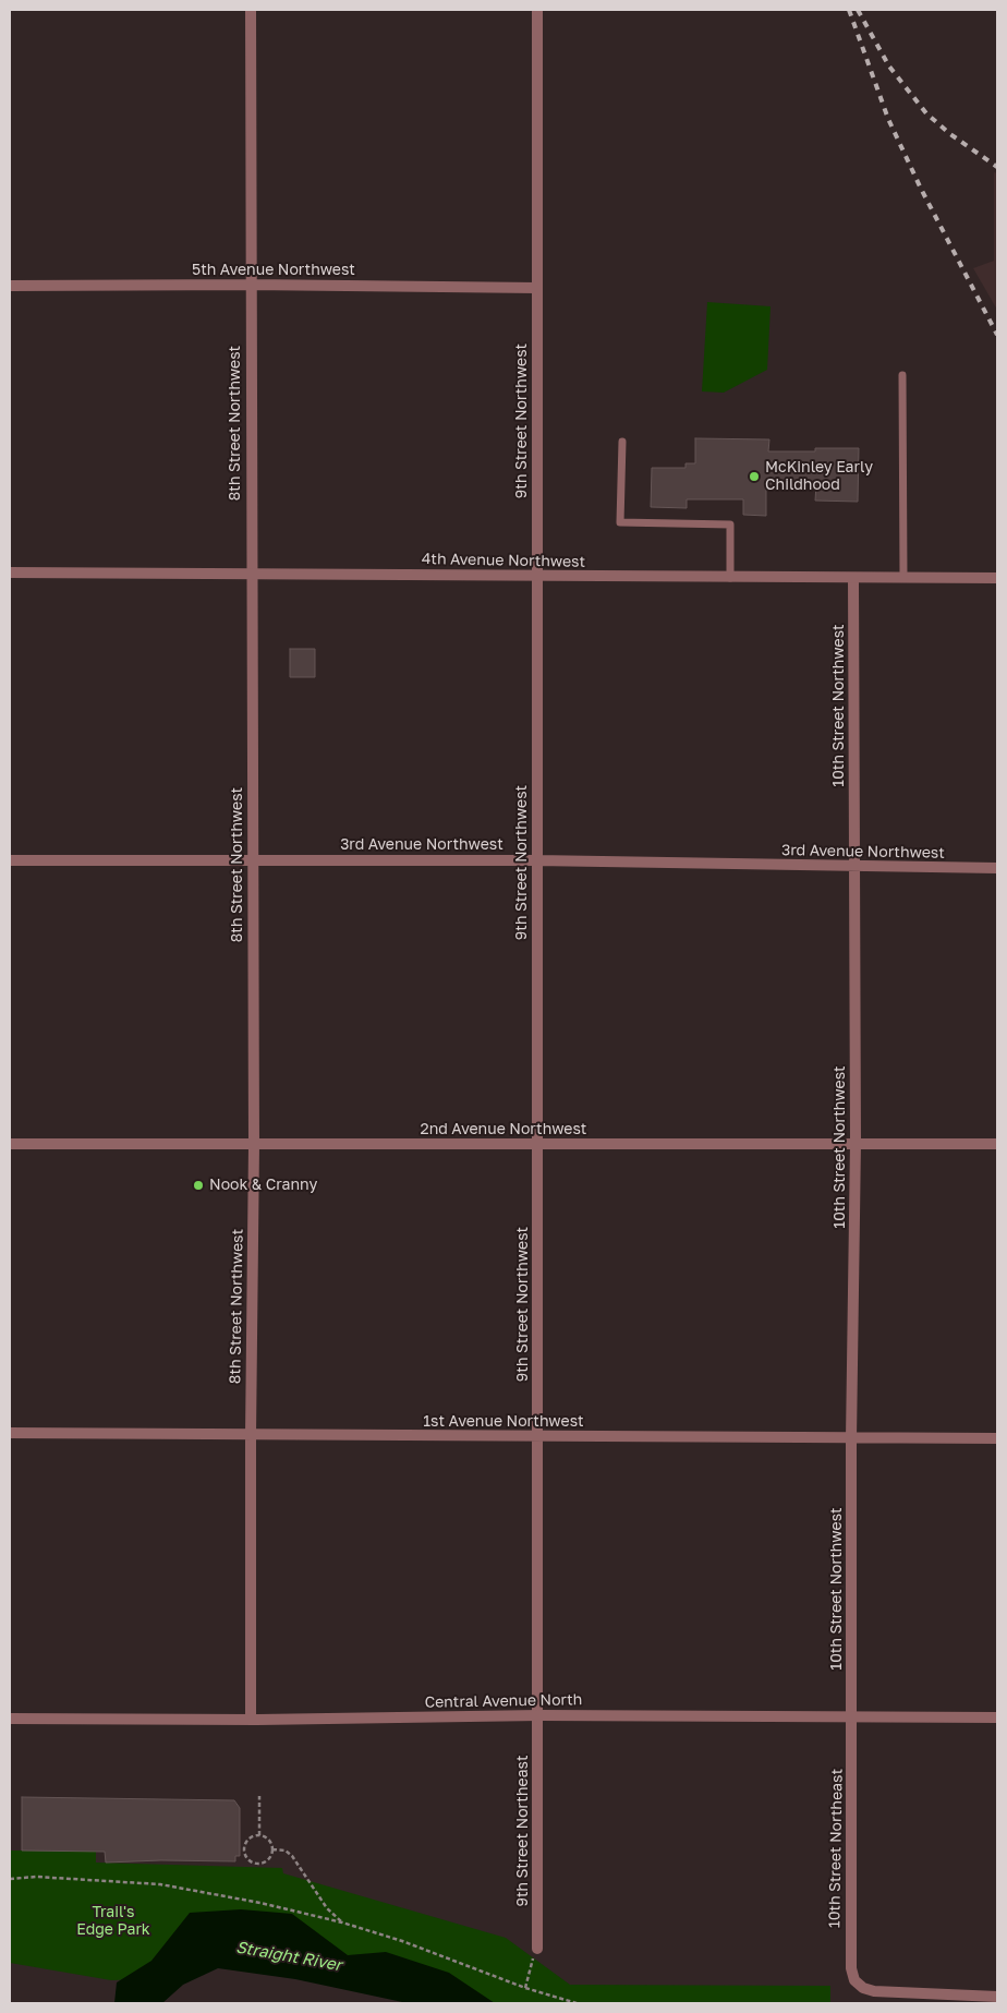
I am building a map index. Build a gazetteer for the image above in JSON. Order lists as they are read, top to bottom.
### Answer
{
  "streets": {
    "street": [
      "5th Avenue Northwest",
      "9th Street Northwest",
      "8th Street Northwest",
      "4th Avenue Northwest",
      "10th Street Northwest",
      "3rd Avenue Northwest",
      "2nd Avenue Northwest",
      "1st Avenue Northwest",
      "Central Avenue North",
      "9th Street Northeast",
      "10th Street Northeast"
    ]
  },
  "crossings": [
    ["5th Avenue Northwest", "9th Street Northwest"],
    ["5th Avenue Northwest", "8th Street Northwest"],
    ["9th Street Northwest", "4th Avenue Northwest"],
    ["9th Street Northwest", "3rd Avenue Northwest"],
    ["9th Street Northwest", "2nd Avenue Northwest"],
    ["9th Street Northwest", "1st Avenue Northwest"],
    ["9th Street Northwest", "Central Avenue North"],
    ["9th Street Northwest", "9th Street Northeast"],
    ["8th Street Northwest", "4th Avenue Northwest"],
    ["8th Street Northwest", "3rd Avenue Northwest"],
    ["8th Street Northwest", "2nd Avenue Northwest"],
    ["8th Street Northwest", "1st Avenue Northwest"],
    ["8th Street Northwest", "Central Avenue North"],
    ["4th Avenue Northwest", "10th Street Northwest"],
    ["10th Street Northwest", "3rd Avenue Northwest"],
    ["10th Street Northwest", "2nd Avenue Northwest"],
    ["10th Street Northwest", "1st Avenue Northwest"],
    ["10th Street Northwest", "Central Avenue North"],
    ["10th Street Northwest", "10th Street Northeast"],
    ["Central Avenue North", "9th Street Northeast"],
    ["Central Avenue North", "10th Street Northeast"]
  ],
  "water": ["Straight River"],
  "parks": ["Trail's Edge Park"],
  "places": ["McKinley Early Childhood", "Nook & Cranny"]
}
